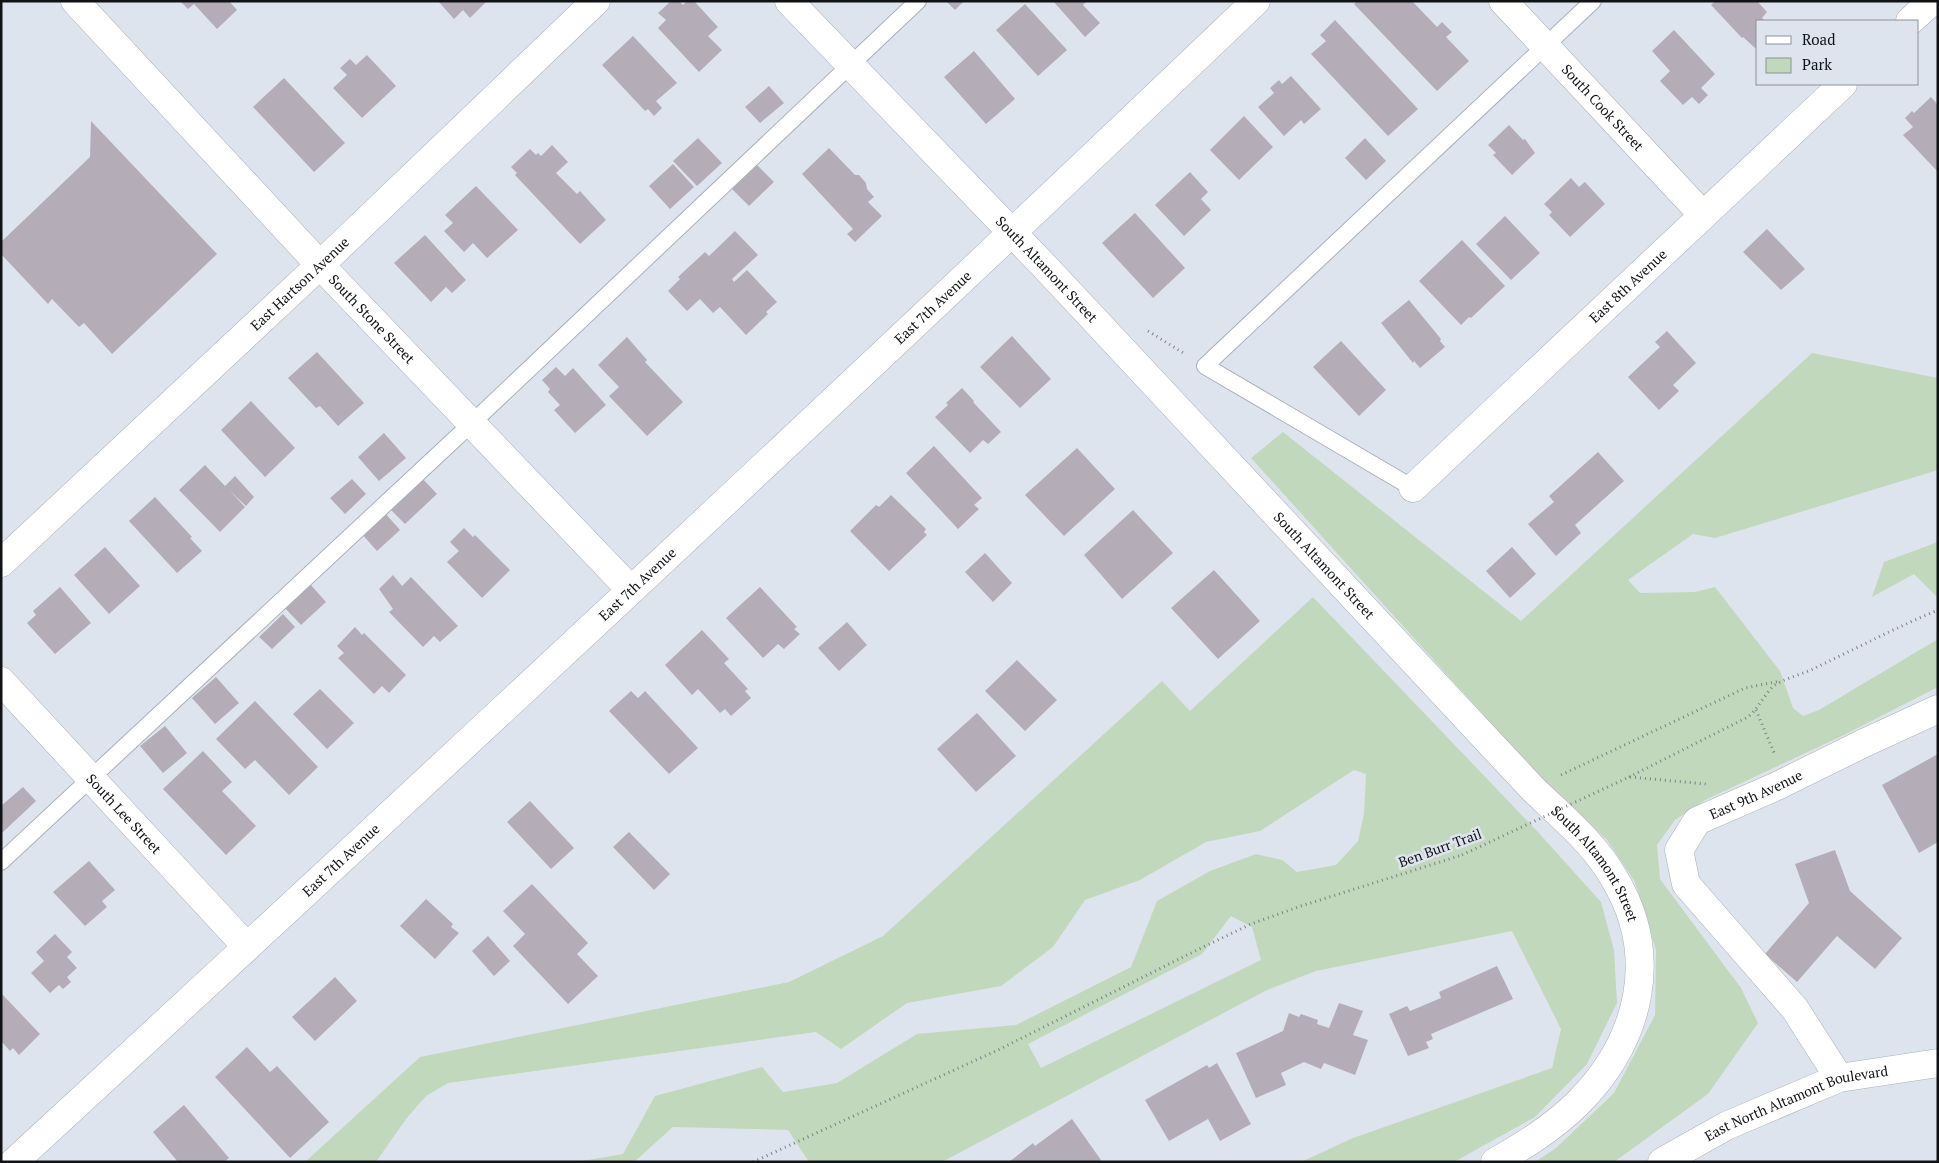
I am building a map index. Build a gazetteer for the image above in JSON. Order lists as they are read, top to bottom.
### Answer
{
  "streets": {
    "street": [
      "South Cook Street",
      "South Altamont Street",
      "East Hartson Avenue",
      "East 8th Avenue",
      "East 7th Avenue",
      "South Stone Street",
      "East 9th Avenue",
      "South Lee Street",
      "East North Altamont Boulevard"
    ],
    "path": ["Ben Burr Trail"]
  },
  "crossings": [
    ["South Cook Street", "East 8th Avenue"],
    ["South Altamont Street", "East 7th Avenue"],
    ["East Hartson Avenue", "South Stone Street"],
    ["East 7th Avenue", "South Stone Street"],
    ["East 7th Avenue", "South Lee Street"],
    ["East 9th Avenue", "East North Altamont Boulevard"]
  ],
  "legend": ["Road", "Park"]
}
